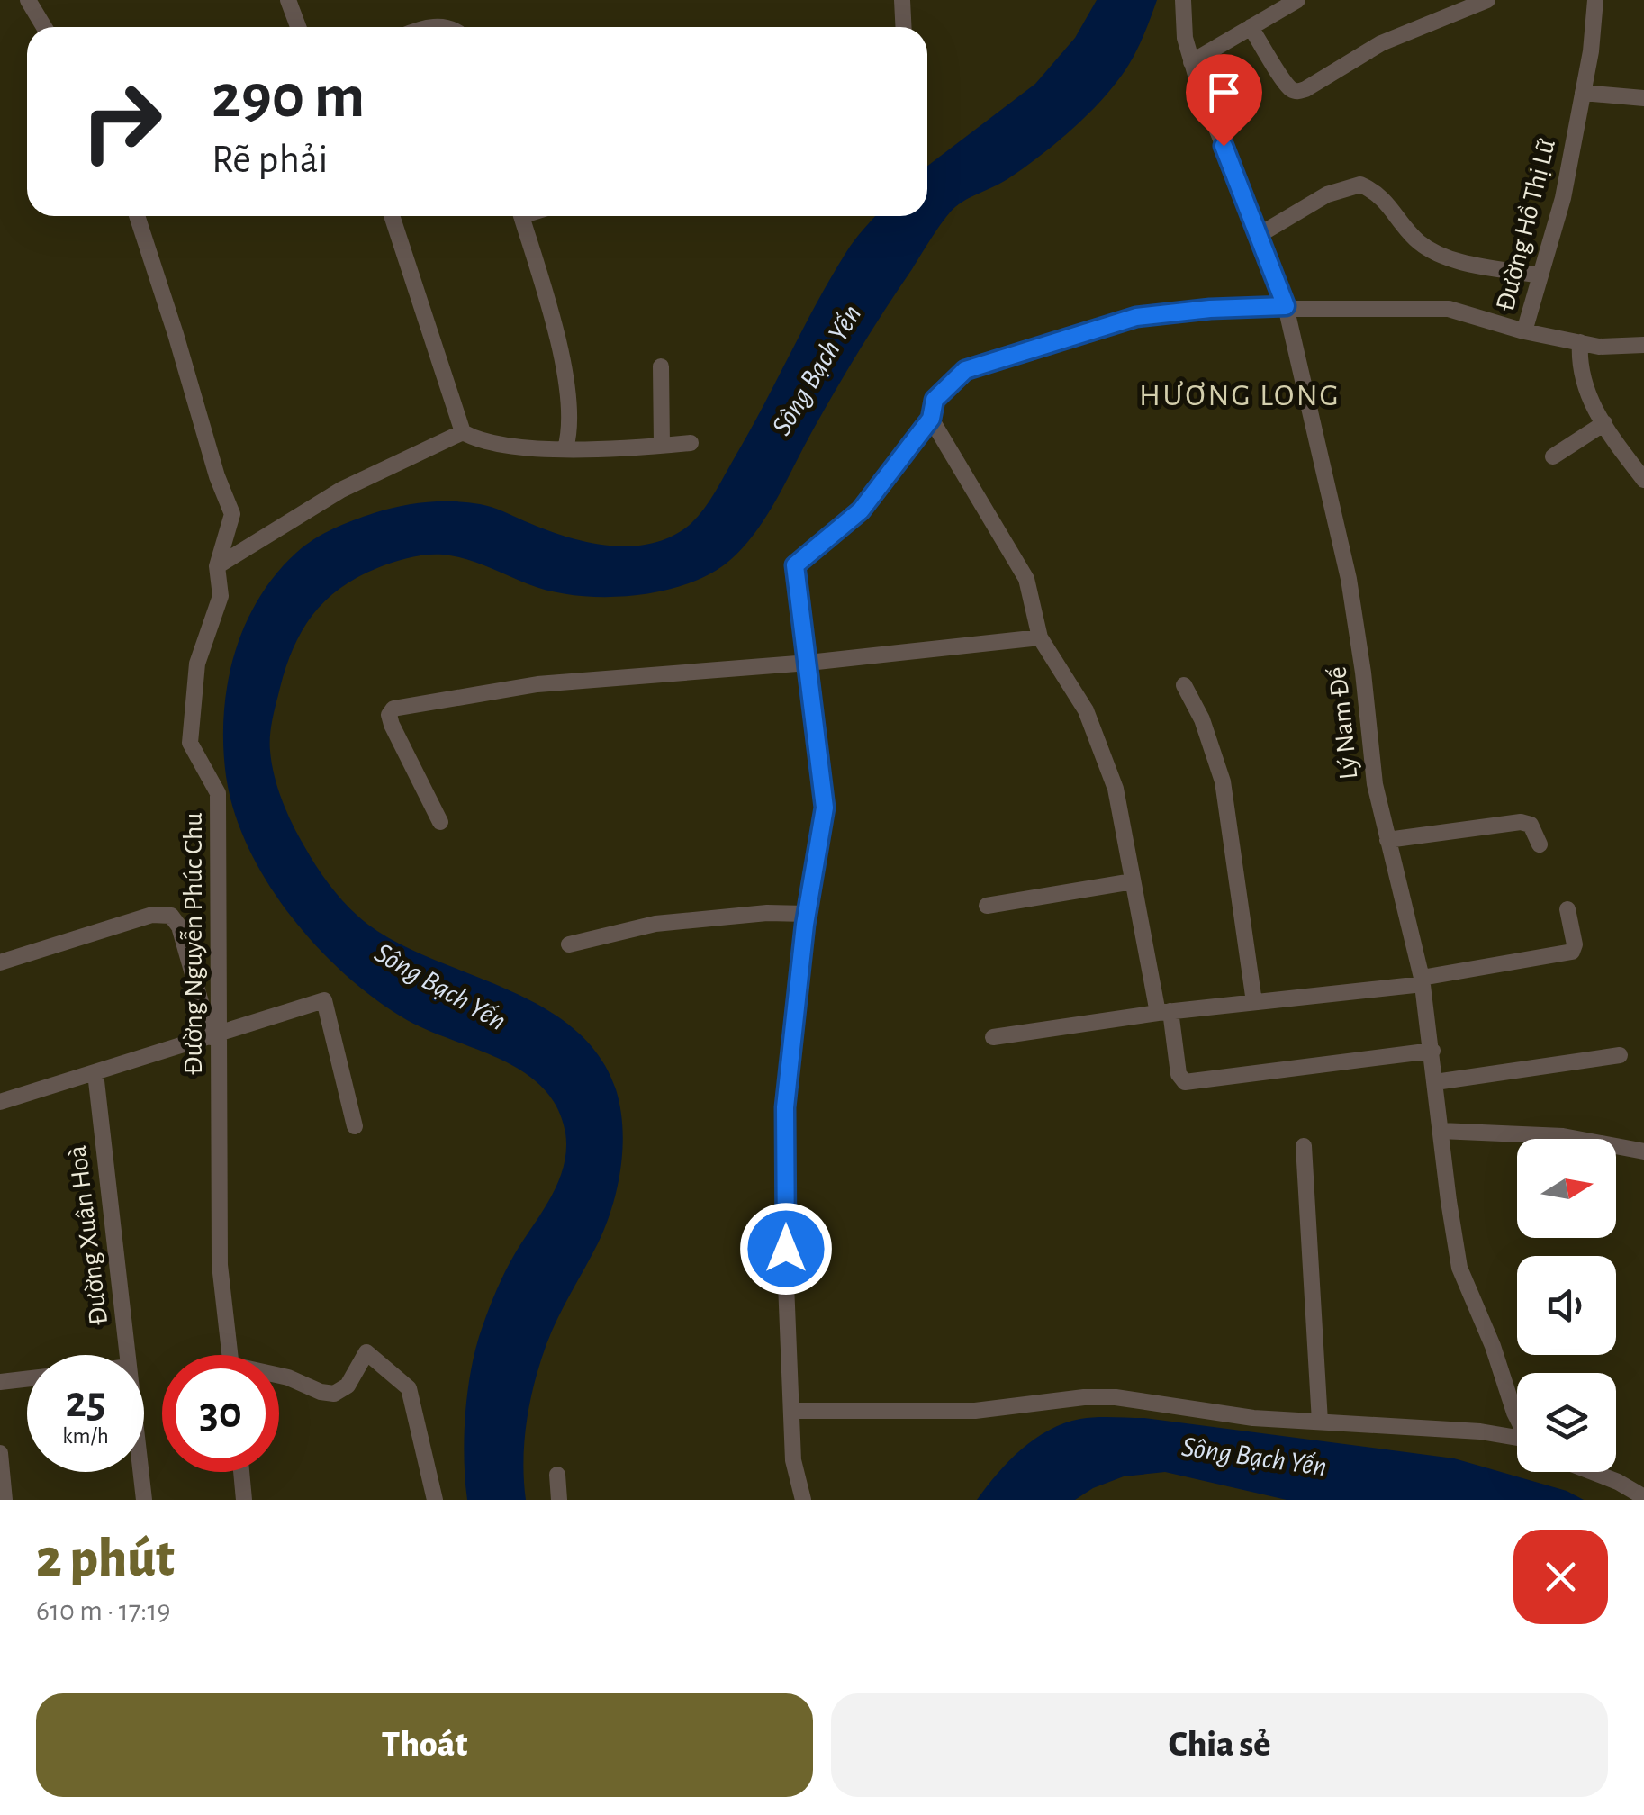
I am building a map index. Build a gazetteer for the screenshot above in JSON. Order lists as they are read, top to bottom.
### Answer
{
  "streets": {
    "street": [
      "Đường Hồ Thị Lữ",
      "Lý Nam Đế",
      "Đường Nguyễn Phúc Chu",
      "Đường Xuân Hoà"
    ]
  },
  "crossings": [
    ["Đường Hồ Thị Lữ", "Lý Nam Đế"]
  ],
  "districts": ["HƯƠNG LONG"],
  "water": ["Sông Bạch Yến"],
  "north": "right",
  "page": {
    "turn": ["290 m", "Rẽ phải"],
    "speed": "25 km/h",
    "limit": "30",
    "heading": ["2 phút", "610 m · 17:19"],
    "buttons": ["Thoát", "Chia sẻ"]
  }
}
